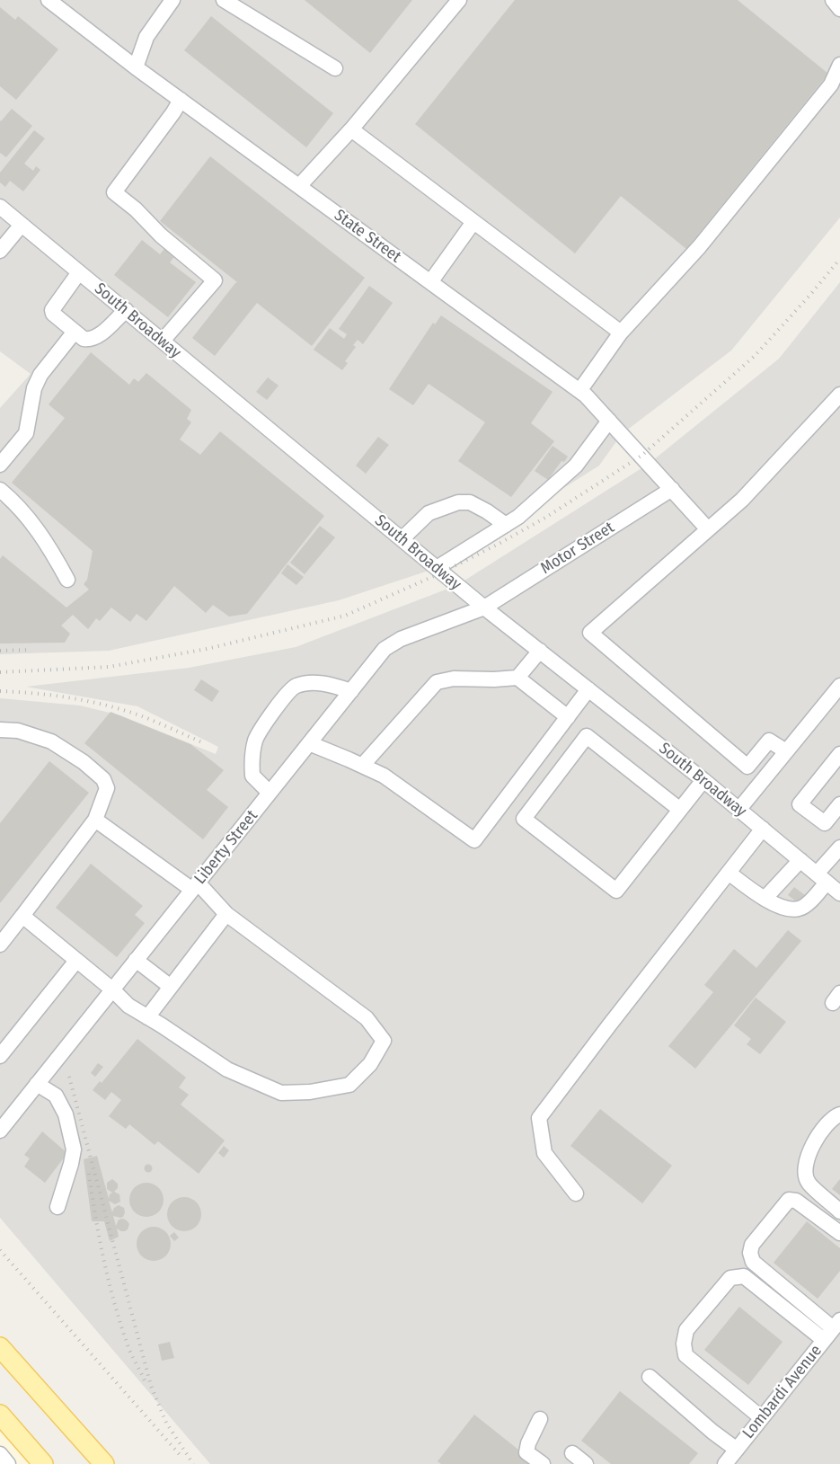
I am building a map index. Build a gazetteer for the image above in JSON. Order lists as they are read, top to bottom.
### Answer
{
  "streets": {
    "street": [
      "State Street",
      "South Broadway",
      "Motor Street",
      "Liberty Street",
      "Lombardi Avenue"
    ]
  },
  "crossings": [
    ["State Street", "Motor Street"],
    ["South Broadway", "Motor Street"],
    ["South Broadway", "Liberty Street"],
    ["Motor Street", "Liberty Street"]
  ]
}
